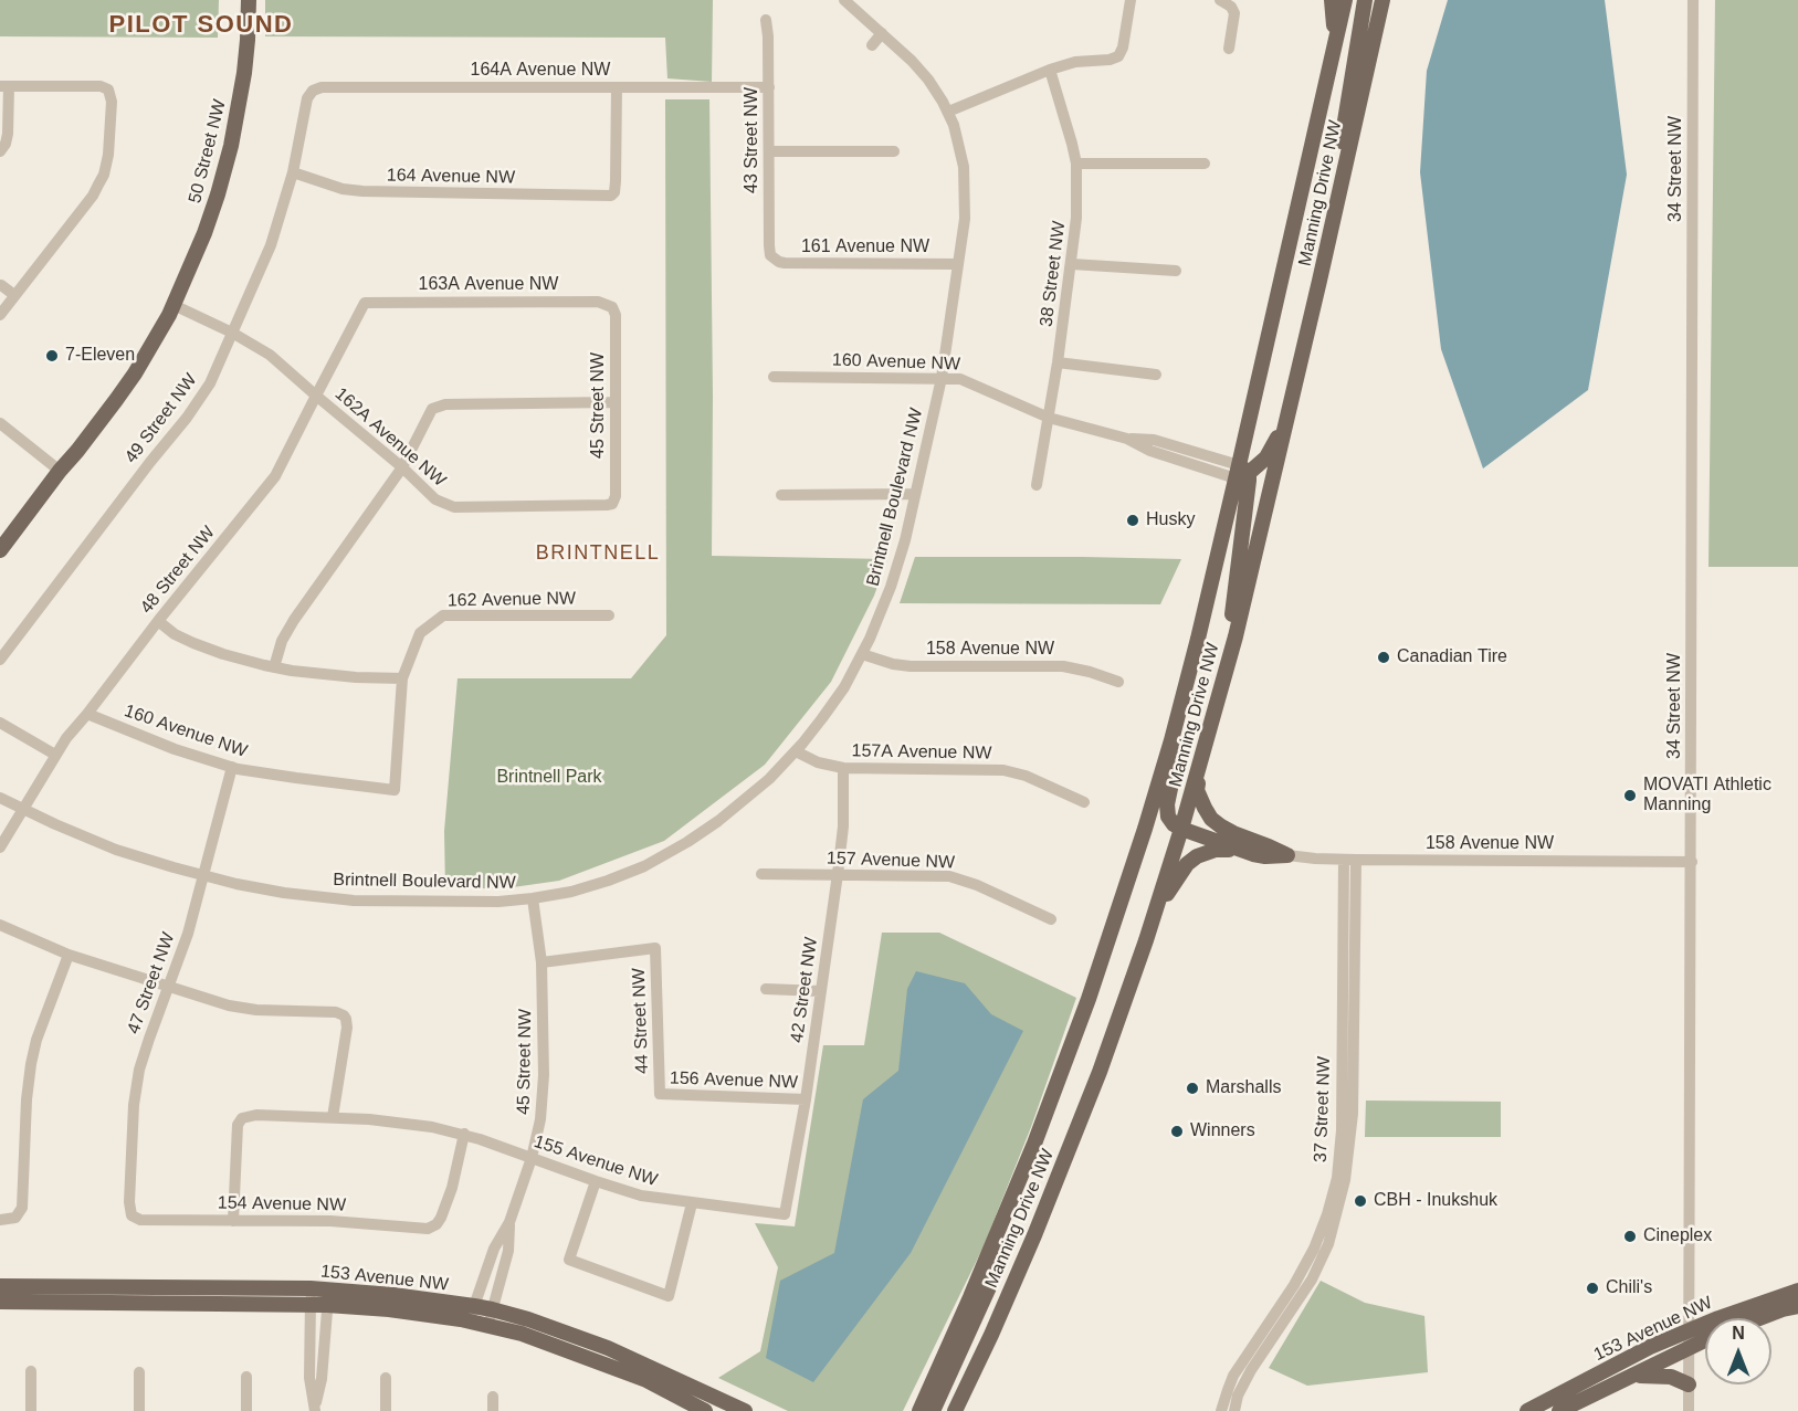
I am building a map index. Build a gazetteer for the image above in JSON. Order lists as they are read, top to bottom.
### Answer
{
  "streets": {
    "main road": ["50 Street NW", "Manning Drive NW", "153 Avenue NW"],
    "street": [
      "164A Avenue NW",
      "43 Street NW",
      "34 Street NW",
      "164 Avenue NW",
      "161 Avenue NW",
      "38 Street NW",
      "163A Avenue NW",
      "160 Avenue NW",
      "45 Street NW",
      "49 Street NW",
      "162A Avenue NW",
      "Brintnell Boulevard NW",
      "48 Street NW",
      "162 Avenue NW",
      "158 Avenue NW",
      "157A Avenue NW",
      "157 Avenue NW",
      "47 Street NW",
      "42 Street NW",
      "44 Street NW",
      "156 Avenue NW",
      "37 Street NW",
      "155 Avenue NW",
      "154 Avenue NW"
    ]
  },
  "crossings": [
    ["164A Avenue NW", "43 Street NW"],
    ["164A Avenue NW", "164 Avenue NW"],
    ["164A Avenue NW", "49 Street NW"],
    ["43 Street NW", "161 Avenue NW"],
    ["50 Street NW", "162A Avenue NW"],
    ["34 Street NW", "158 Avenue NW"],
    ["34 Street NW", "153 Avenue NW"],
    ["164 Avenue NW", "49 Street NW"],
    ["Manning Drive NW", "160 Avenue NW"],
    ["161 Avenue NW", "Brintnell Boulevard NW"],
    ["38 Street NW", "160 Avenue NW"],
    ["163A Avenue NW", "45 Street NW"],
    ["163A Avenue NW", "48 Street NW"],
    ["160 Avenue NW", "Brintnell Boulevard NW"],
    ["160 Avenue NW", "48 Street NW"],
    ["160 Avenue NW", "162 Avenue NW"],
    ["160 Avenue NW", "47 Street NW"],
    ["45 Street NW", "162A Avenue NW"],
    ["45 Street NW", "Brintnell Boulevard NW"],
    ["45 Street NW", "44 Street NW"],
    ["45 Street NW", "155 Avenue NW"],
    ["45 Street NW", "153 Avenue NW"],
    ["49 Street NW", "162A Avenue NW"],
    ["162A Avenue NW", "48 Street NW"],
    ["Brintnell Boulevard NW", "48 Street NW"],
    ["Brintnell Boulevard NW", "158 Avenue NW"],
    ["Brintnell Boulevard NW", "157A Avenue NW"],
    ["Brintnell Boulevard NW", "47 Street NW"],
    ["158 Avenue NW", "37 Street NW"],
    ["157A Avenue NW", "42 Street NW"],
    ["157 Avenue NW", "42 Street NW"],
    ["47 Street NW", "154 Avenue NW"],
    ["42 Street NW", "156 Avenue NW"],
    ["42 Street NW", "155 Avenue NW"],
    ["44 Street NW", "156 Avenue NW"],
    ["155 Avenue NW", "154 Avenue NW"]
  ],
  "districts": ["PILOT SOUND", "BRINTNELL"],
  "parks": ["Brintnell Park"],
  "places": [
    "7-Eleven",
    "Husky",
    "Canadian Tire",
    "MOVATI Athletic Manning",
    "Marshalls",
    "Winners",
    "CBH - Inukshuk",
    "Cineplex",
    "Chili's"
  ],
  "north": "top"
}
